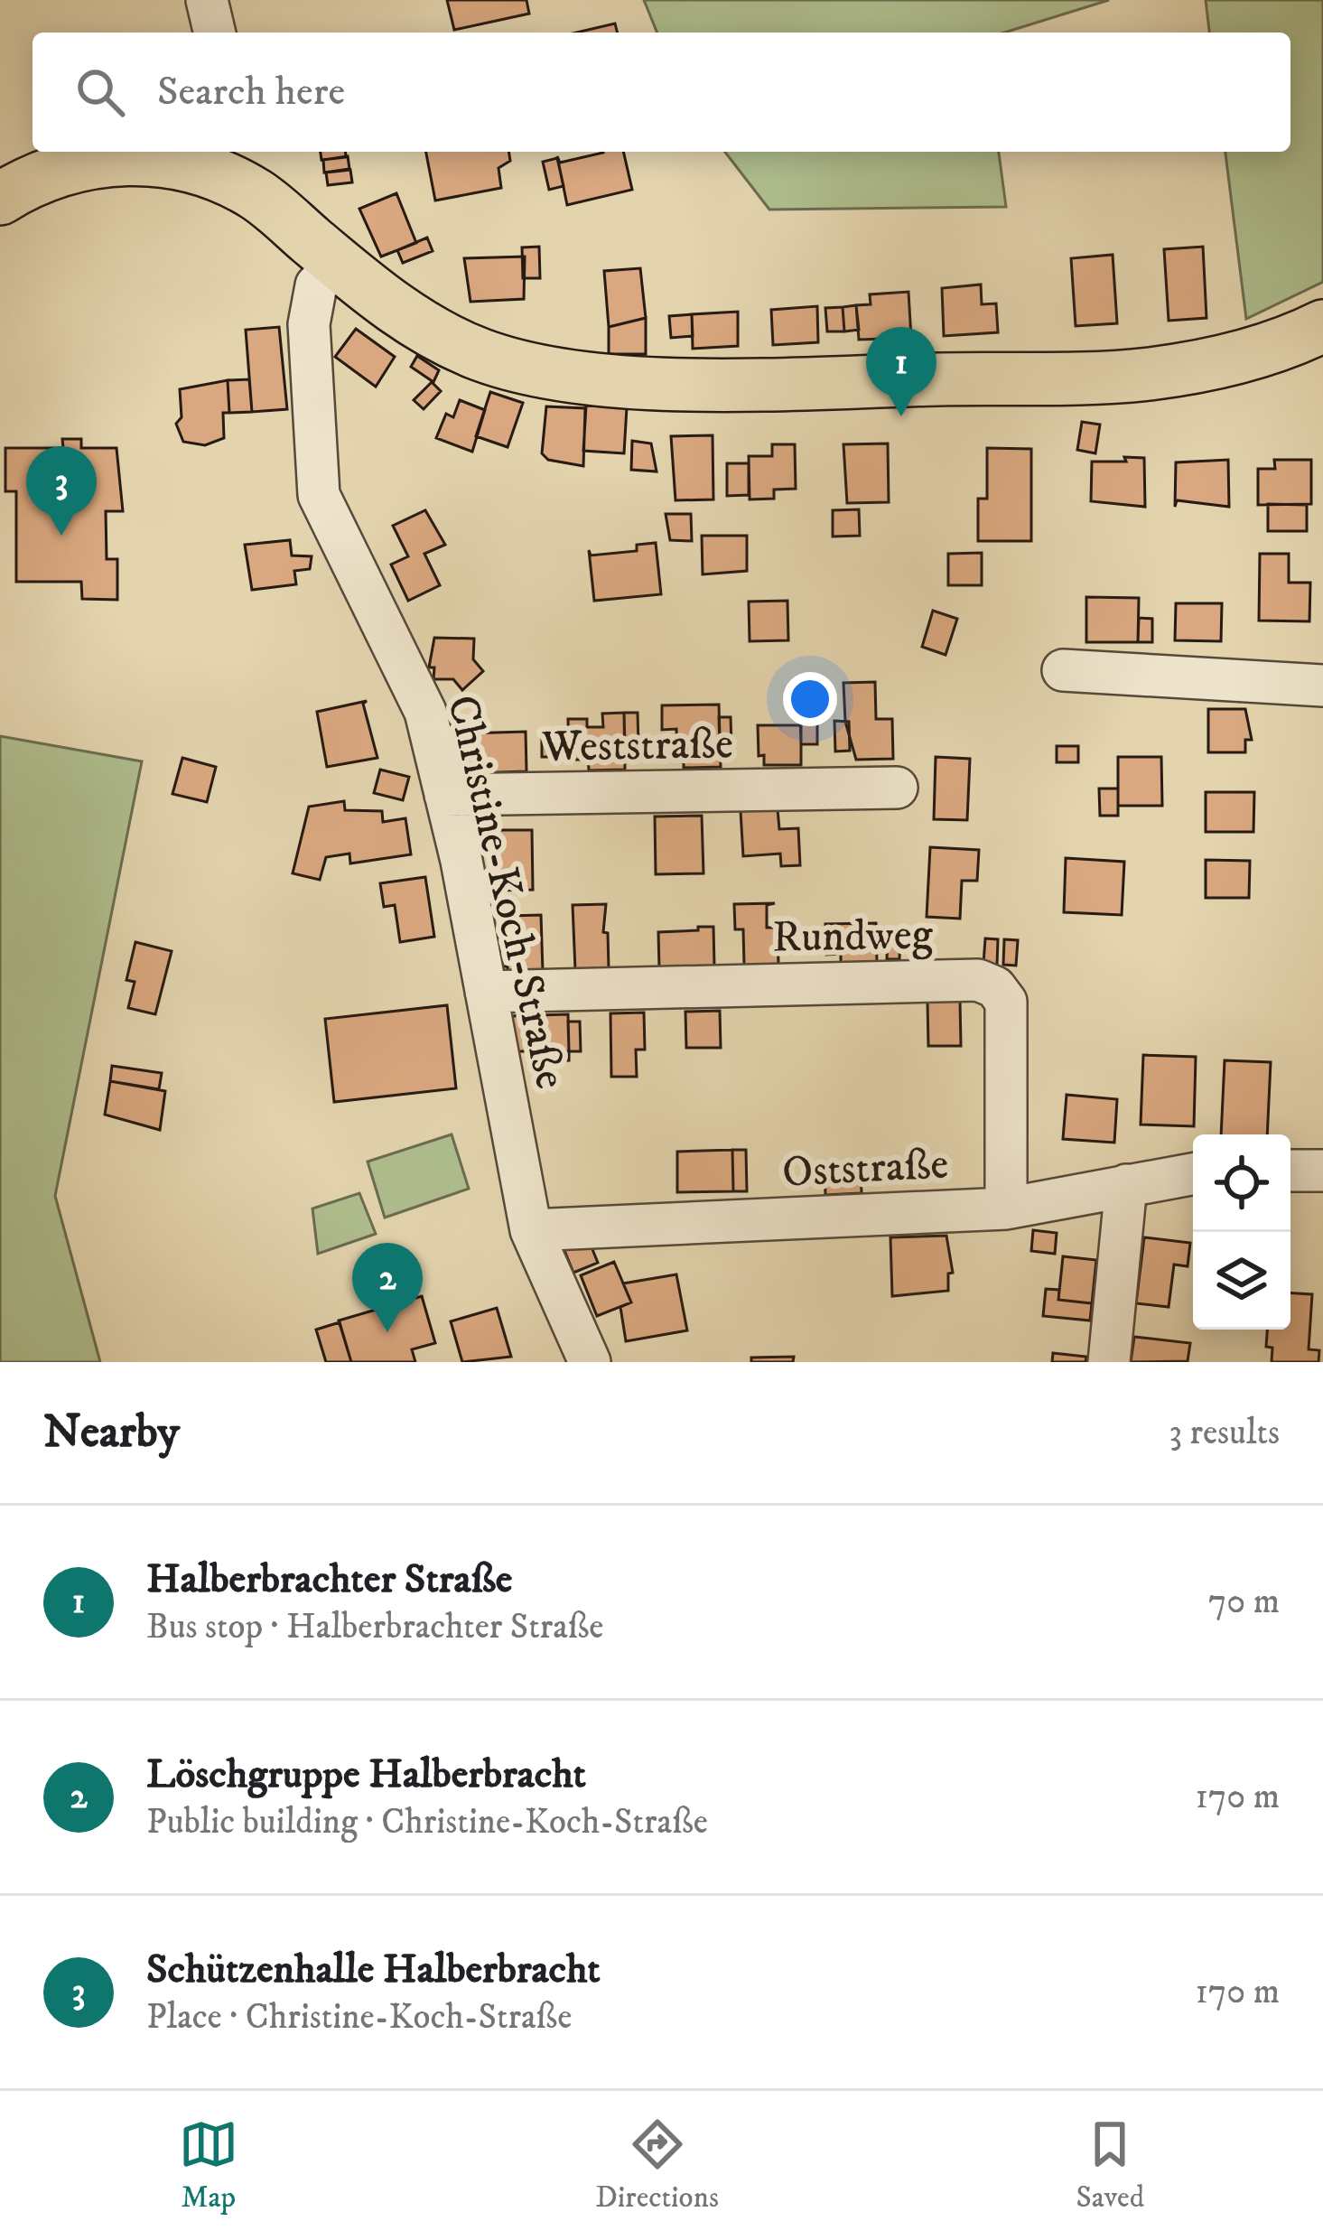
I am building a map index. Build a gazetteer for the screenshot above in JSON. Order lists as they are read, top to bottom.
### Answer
{
  "streets": {
    "street": [
      "Weststraße",
      "Christine-Koch-Straße",
      "Rundweg",
      "Oststraße"
    ]
  },
  "crossings": [
    ["Weststraße", "Christine-Koch-Straße"],
    ["Christine-Koch-Straße", "Rundweg"],
    ["Christine-Koch-Straße", "Oststraße"],
    ["Rundweg", "Oststraße"]
  ],
  "page": {
    "search": "Search here",
    "pins": ["1", "3", "2"],
    "heading": ["Nearby", "3 results"],
    "list": [
      {
        "mark": "1",
        "name": "Halberbrachter Straße",
        "note": "Bus stop · Halberbrachter Straße",
        "value": "70 m"
      },
      {
        "mark": "2",
        "name": "Löschgruppe Halberbracht",
        "note": "Public building · Christine-Koch-Straße",
        "value": "170 m"
      },
      {
        "mark": "3",
        "name": "Schützenhalle Halberbracht",
        "note": "Place · Christine-Koch-Straße",
        "value": "170 m"
      }
    ],
    "nav": ["Map", "Directions", "Saved"]
  }
}
